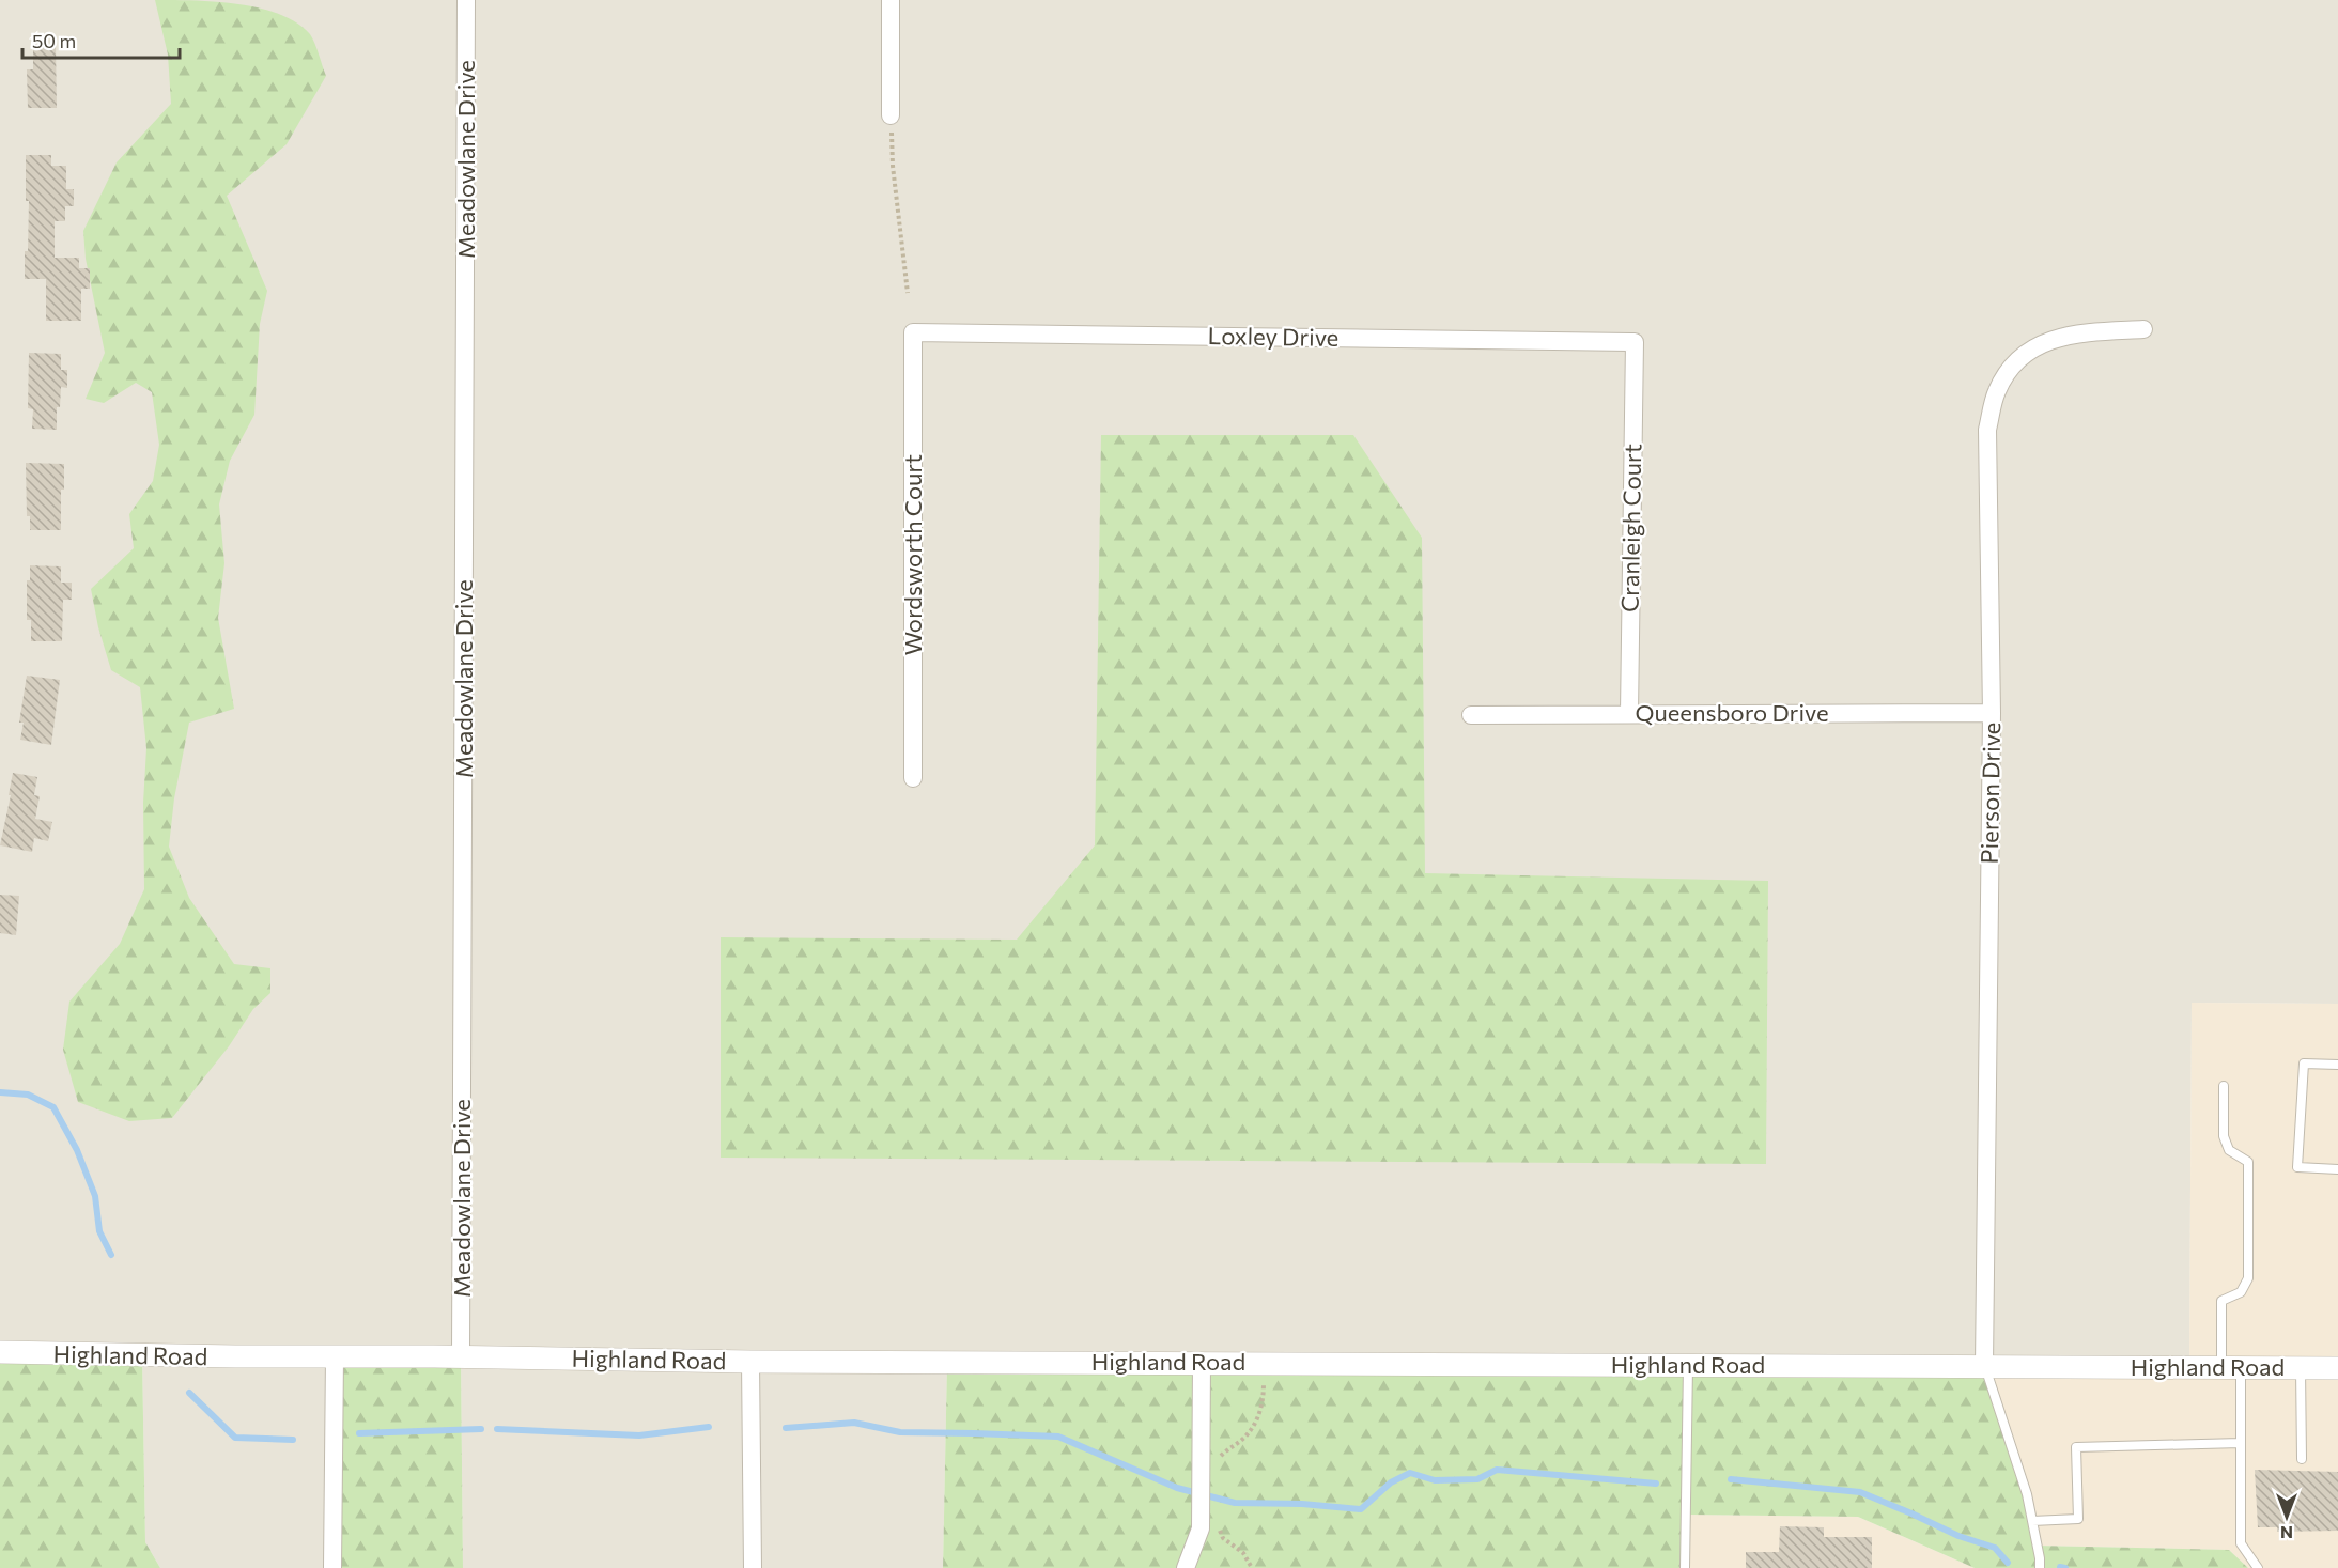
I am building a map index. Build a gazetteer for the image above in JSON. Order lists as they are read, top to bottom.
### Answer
{
  "streets": {
    "street": [
      "Meadowlane Drive",
      "Loxley Drive",
      "Cranleigh Court",
      "Wordsworth Court",
      "Queensboro Drive",
      "Pierson Drive",
      "Highland Road"
    ]
  },
  "crossings": [
    ["Meadowlane Drive", "Highland Road"],
    ["Loxley Drive", "Cranleigh Court"],
    ["Loxley Drive", "Wordsworth Court"],
    ["Cranleigh Court", "Queensboro Drive"],
    ["Queensboro Drive", "Pierson Drive"],
    ["Pierson Drive", "Highland Road"]
  ],
  "scale_bar": "50 m",
  "north": "bottom"
}
